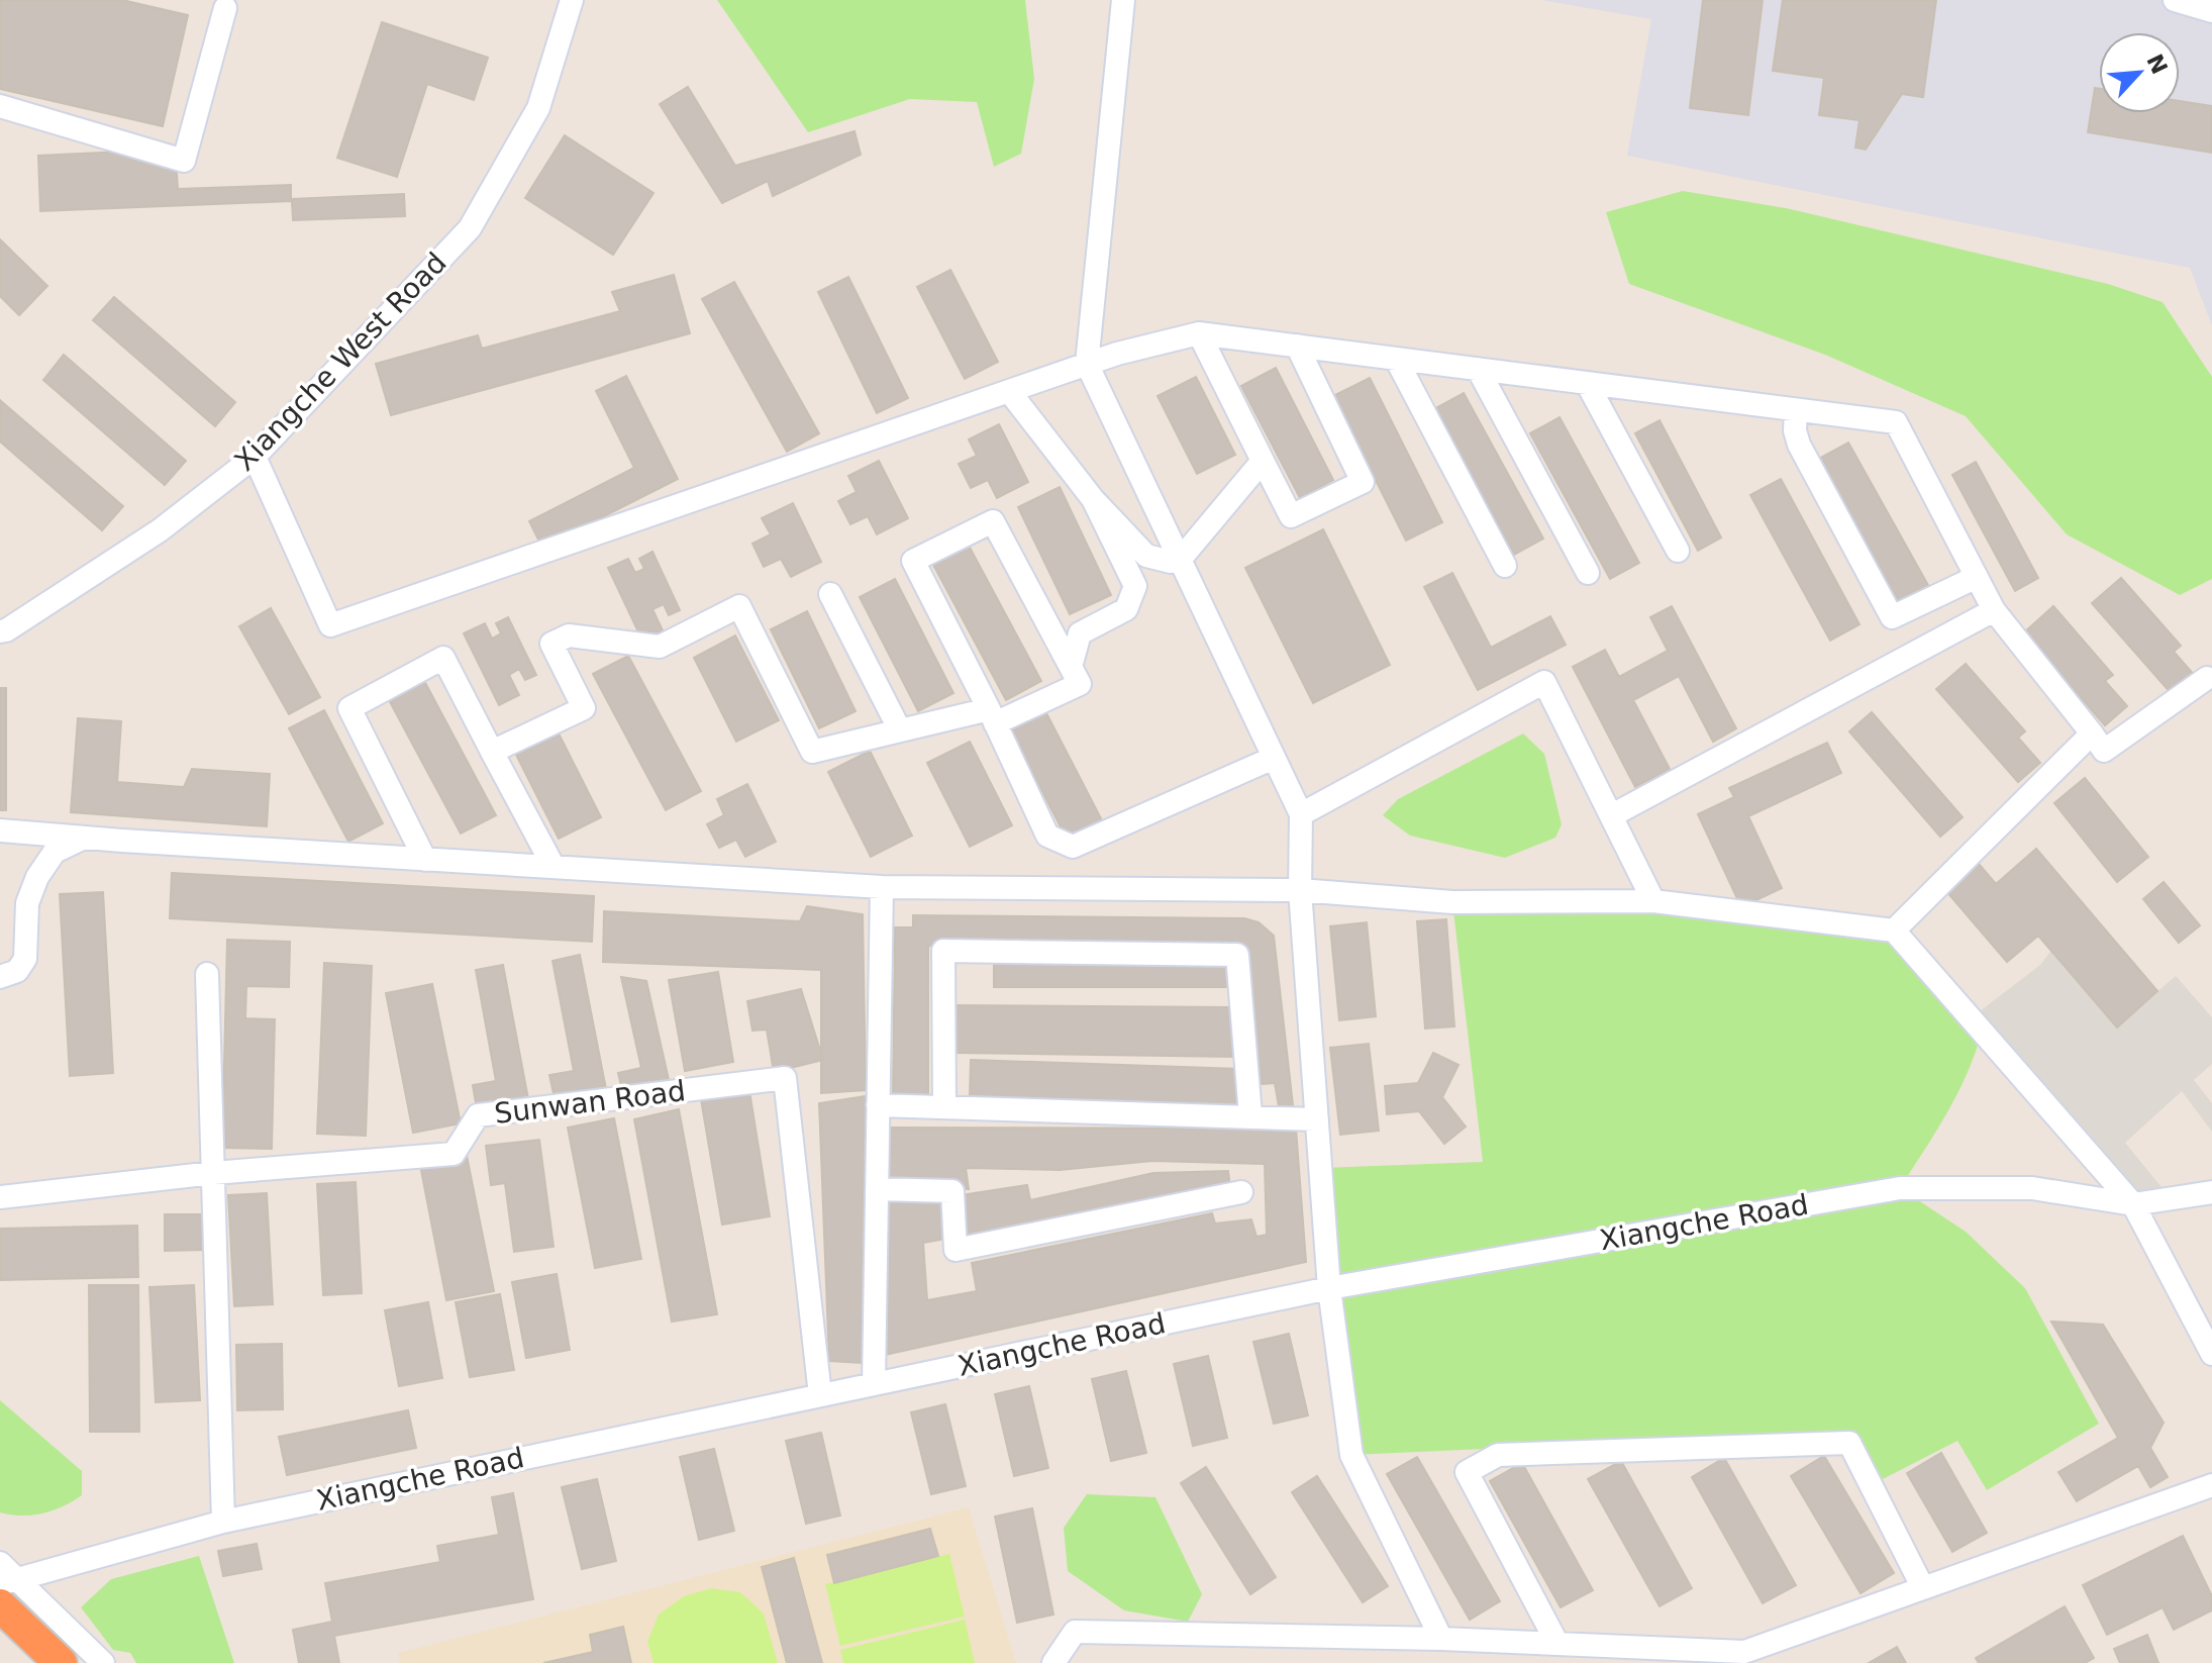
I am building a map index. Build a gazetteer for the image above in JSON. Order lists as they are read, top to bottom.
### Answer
{
  "streets": {
    "street": ["Xiangche West Road", "Sunwan Road", "Xiangche Road"]
  },
  "crossings": [
    ["Sunwan Road", "Xiangche Road"]
  ],
  "north": "top right"
}
